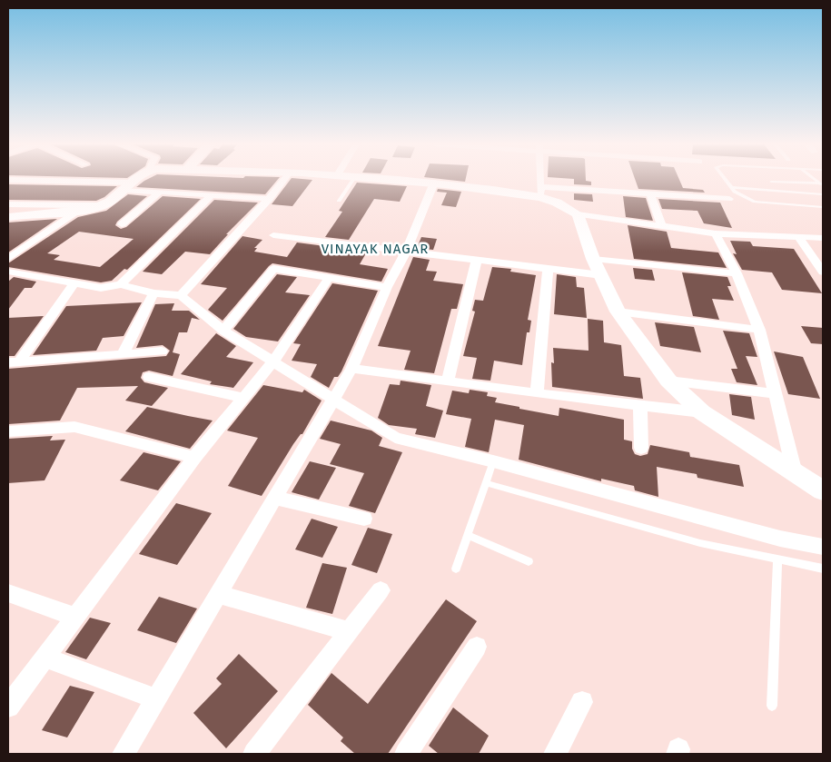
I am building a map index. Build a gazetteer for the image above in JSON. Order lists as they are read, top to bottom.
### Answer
{
  "districts": ["VINAYAK NAGAR"]
}
